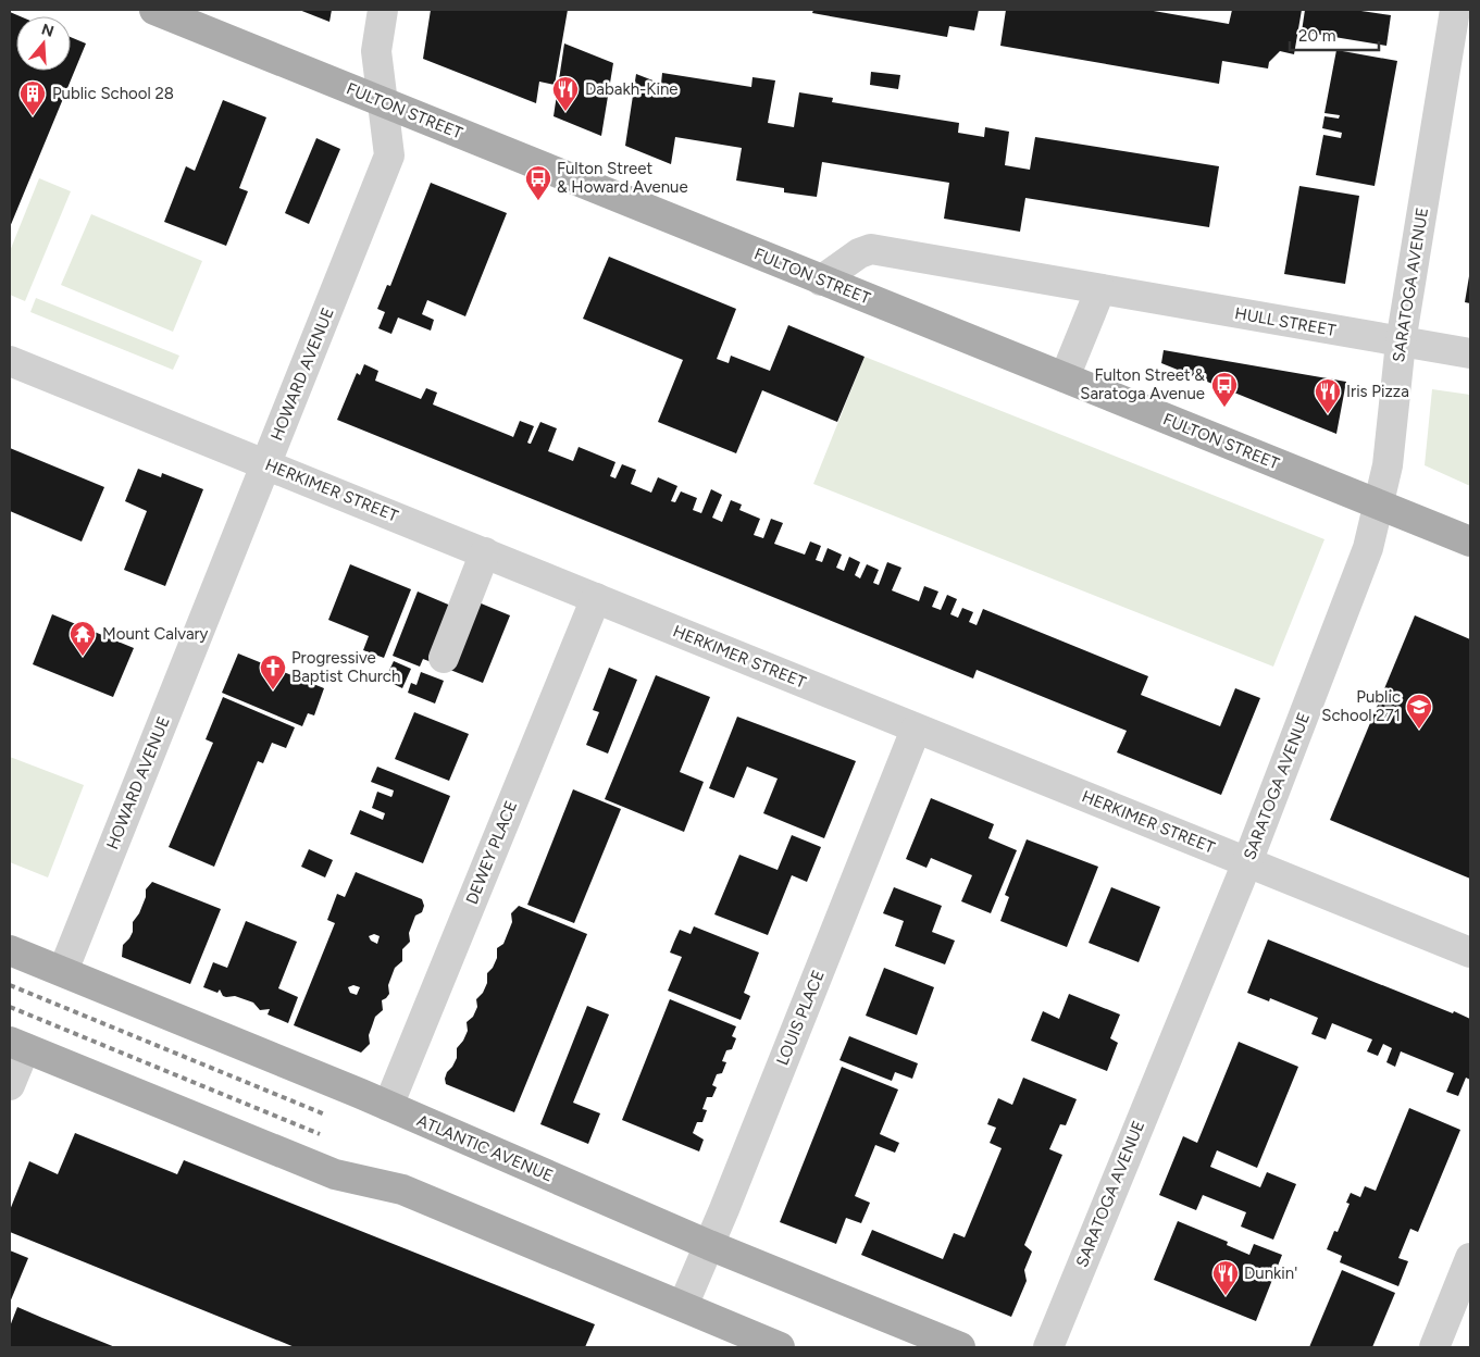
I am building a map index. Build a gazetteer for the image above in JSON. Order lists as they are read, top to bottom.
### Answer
{
  "streets": {
    "main road": ["FULTON STREET", "ATLANTIC AVENUE"],
    "street": [
      "SARATOGA AVENUE",
      "HULL STREET",
      "HOWARD AVENUE",
      "HERKIMER STREET",
      "DEWEY PLACE",
      "LOUIS PLACE"
    ]
  },
  "crossings": [
    ["FULTON STREET", "SARATOGA AVENUE"],
    ["FULTON STREET", "HULL STREET"],
    ["FULTON STREET", "HOWARD AVENUE"],
    ["SARATOGA AVENUE", "HULL STREET"],
    ["SARATOGA AVENUE", "HERKIMER STREET"],
    ["HOWARD AVENUE", "HERKIMER STREET"],
    ["HOWARD AVENUE", "ATLANTIC AVENUE"],
    ["HERKIMER STREET", "DEWEY PLACE"],
    ["HERKIMER STREET", "LOUIS PLACE"],
    ["DEWEY PLACE", "ATLANTIC AVENUE"],
    ["LOUIS PLACE", "ATLANTIC AVENUE"]
  ],
  "places": {
    "restaurant": ["Dabakh-Kine", "Iris Pizza", "Dunkin'"],
    "building": ["Public School 28"],
    "bus stop": ["Fulton Street & Howard Avenue", "Fulton Street & Saratoga Avenue"],
    "temple": ["Mount Calvary"],
    "church": ["Progressive Baptist Church"],
    "school or university": ["Public School 271"]
  },
  "scale_bar": "20 m",
  "north": "top"
}
